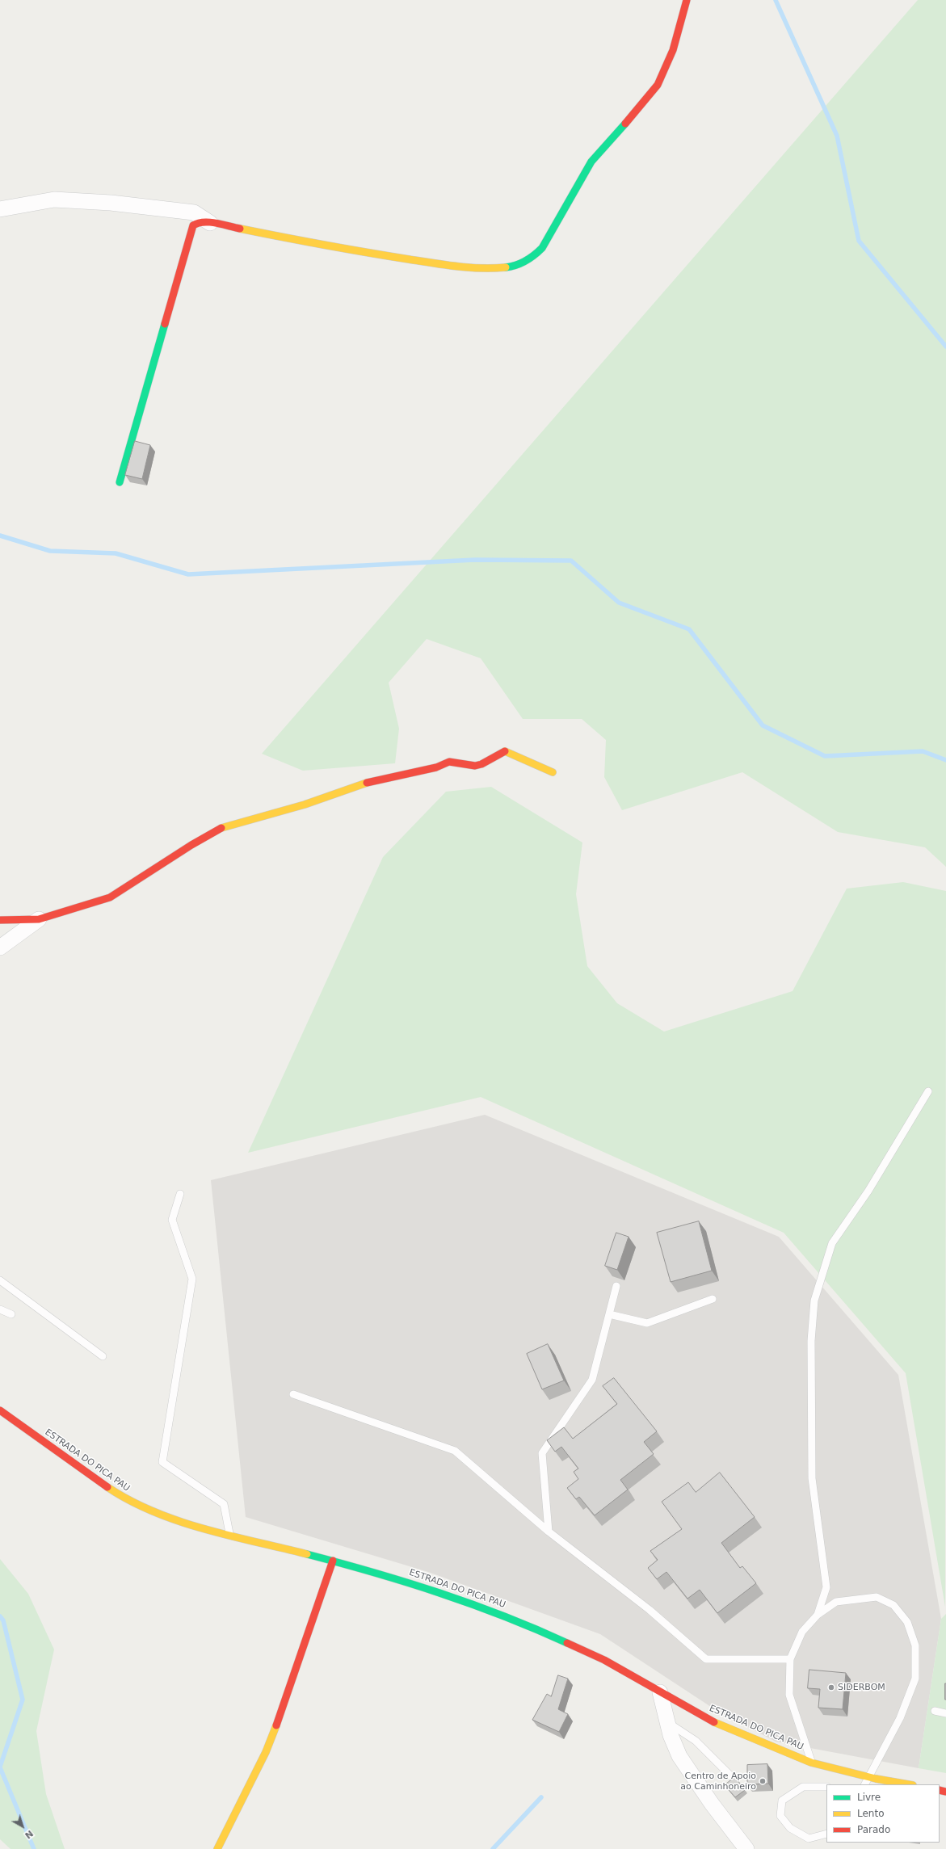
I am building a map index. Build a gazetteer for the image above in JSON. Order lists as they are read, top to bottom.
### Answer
{
  "streets": {
    "street": ["ESTRADA DO PICA PAU"]
  },
  "places": ["SIDERBOM", "Centro de Apoio ao Caminhoneiro"],
  "legend": ["Livre", "Lento", "Parado"],
  "north": "bottom right"
}
